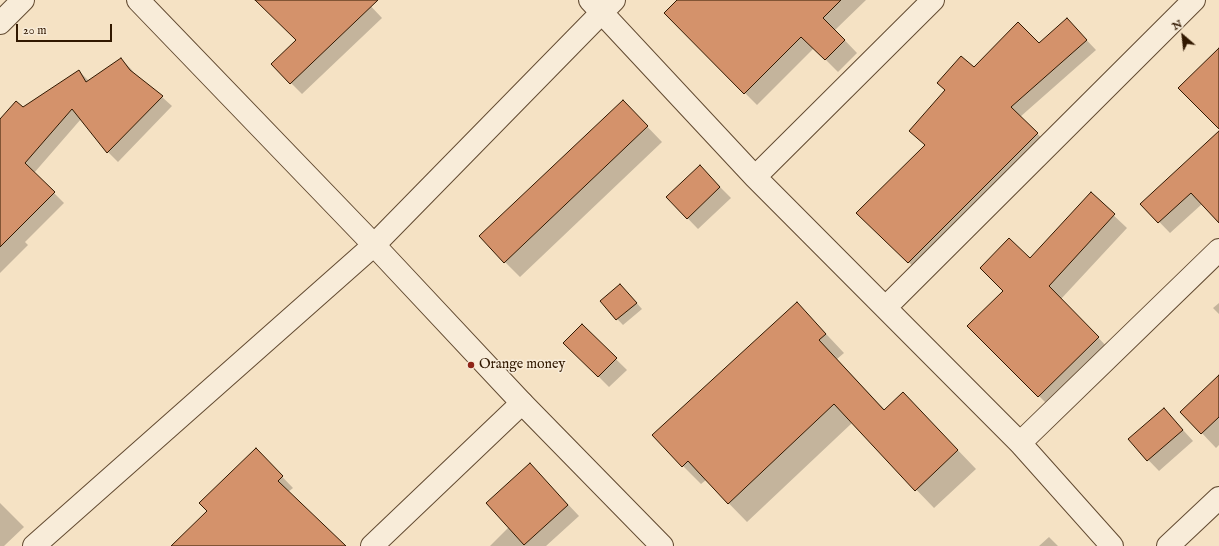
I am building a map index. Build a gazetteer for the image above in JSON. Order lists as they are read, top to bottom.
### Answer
{
  "places": ["Orange money"],
  "scale_bar": "20 m",
  "north": "top left"
}
